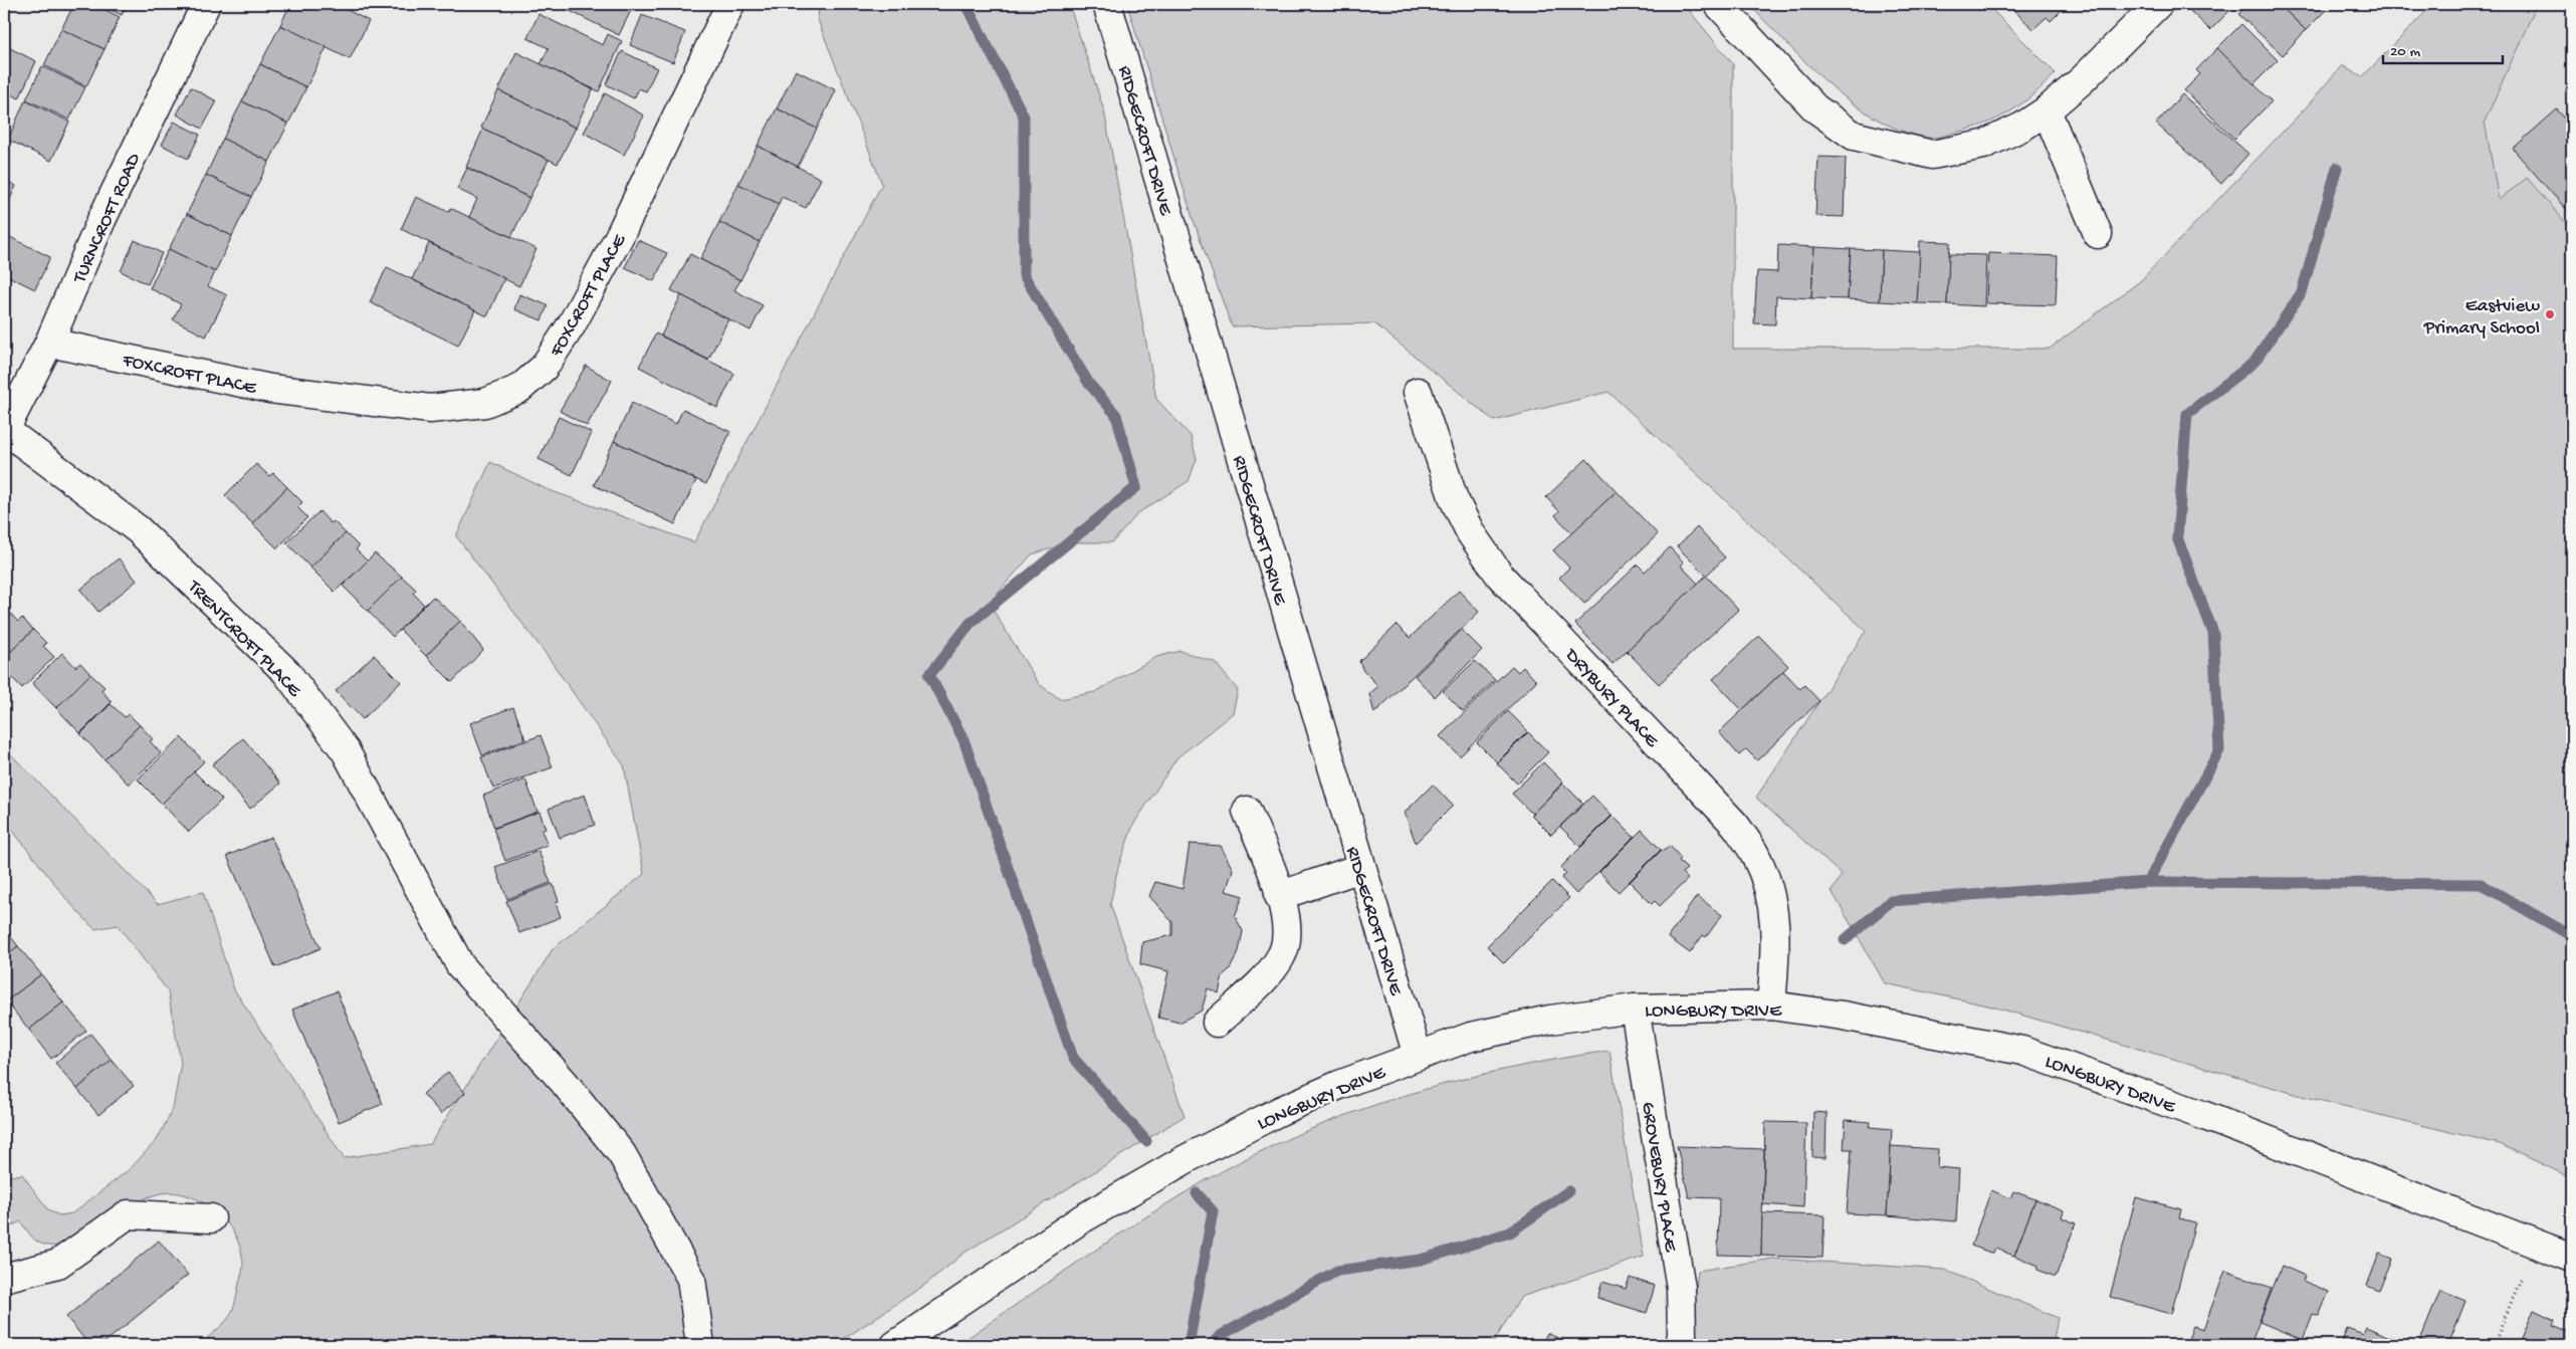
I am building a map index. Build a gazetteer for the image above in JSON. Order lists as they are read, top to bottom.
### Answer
{
  "streets": {
    "street": [
      "RIDGECROFT DRIVE",
      "TURNCROFT ROAD",
      "FOXCROFT PLACE",
      "TRENTCROFT PLACE",
      "DRYBURY PLACE",
      "LONGBURY DRIVE",
      "GROVEBURY PLACE"
    ]
  },
  "crossings": [
    ["RIDGECROFT DRIVE", "LONGBURY DRIVE"],
    ["TURNCROFT ROAD", "FOXCROFT PLACE"],
    ["TURNCROFT ROAD", "TRENTCROFT PLACE"],
    ["DRYBURY PLACE", "LONGBURY DRIVE"],
    ["LONGBURY DRIVE", "GROVEBURY PLACE"]
  ],
  "places": ["Eastview Primary School"],
  "scale_bar": "20 m"
}
